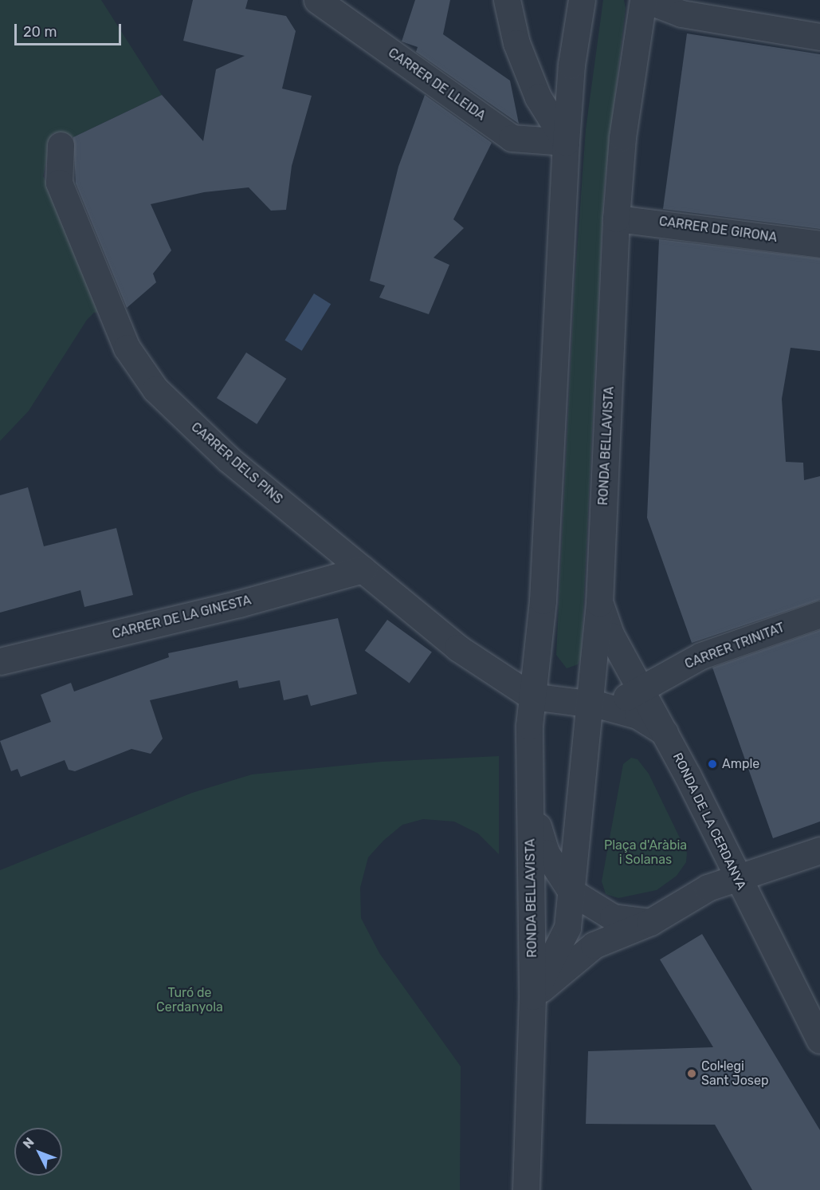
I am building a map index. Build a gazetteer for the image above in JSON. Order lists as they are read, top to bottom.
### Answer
{
  "streets": {
    "street": [
      "CARRER DE LLEIDA",
      "CARRER DE GIRONA",
      "RONDA BELLAVISTA",
      "CARRER DELS PINS",
      "CARRER DE LA GINESTA",
      "CARRER TRINITAT",
      "RONDA DE LA CERDANYA"
    ]
  },
  "crossings": [
    ["CARRER DE LLEIDA", "RONDA BELLAVISTA"],
    ["CARRER DE GIRONA", "RONDA BELLAVISTA"],
    ["RONDA BELLAVISTA", "CARRER DELS PINS"],
    ["RONDA BELLAVISTA", "CARRER TRINITAT"],
    ["RONDA BELLAVISTA", "RONDA DE LA CERDANYA"],
    ["CARRER DELS PINS", "CARRER DE LA GINESTA"],
    ["CARRER TRINITAT", "RONDA DE LA CERDANYA"]
  ],
  "parks": ["Plaça d'Aràbia i Solanas", "Turó de Cerdanyola"],
  "places": ["Ample", "Col·legi Sant Josep"],
  "scale_bar": "20 m",
  "north": "top left"
}
